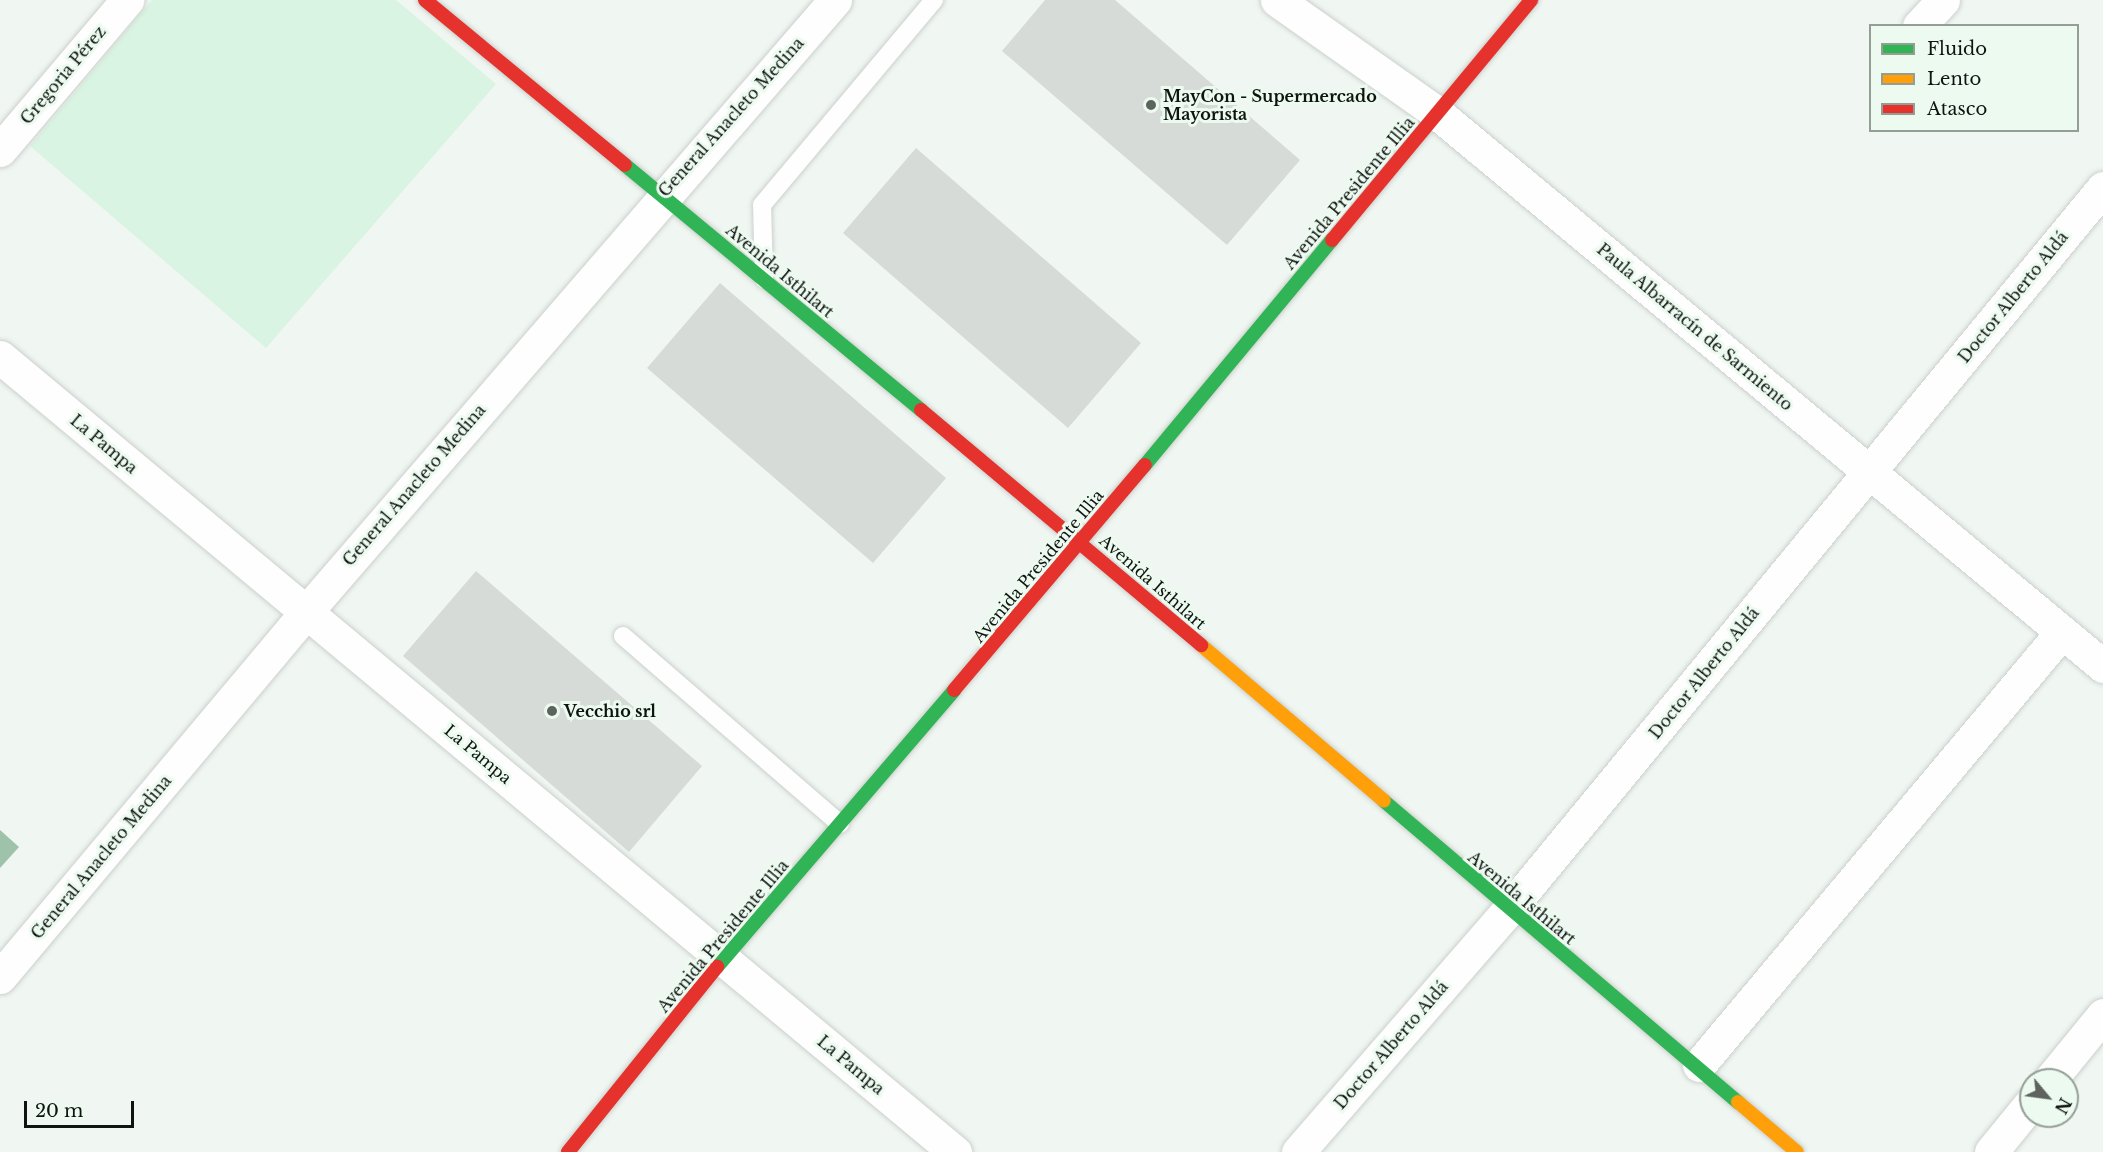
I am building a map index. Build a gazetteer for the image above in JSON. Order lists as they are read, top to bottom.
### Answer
{
  "streets": {
    "street": [
      "Gregoria Pérez",
      "General Anacleto Medina",
      "Avenida Presidente Illia",
      "Avenida Isthilart",
      "Doctor Alberto Aldá",
      "Paula Albarracín de Sarmiento",
      "La Pampa"
    ]
  },
  "crossings": [
    ["General Anacleto Medina", "Avenida Isthilart"],
    ["General Anacleto Medina", "La Pampa"],
    ["Avenida Presidente Illia", "Avenida Isthilart"],
    ["Avenida Presidente Illia", "Paula Albarracín de Sarmiento"],
    ["Avenida Presidente Illia", "La Pampa"],
    ["Avenida Isthilart", "Doctor Alberto Aldá"],
    ["Doctor Alberto Aldá", "Paula Albarracín de Sarmiento"]
  ],
  "places": ["MayCon - Supermercado Mayorista", "Vecchio srl"],
  "legend": ["Fluido", "Lento", "Atasco"],
  "scale_bar": "20 m",
  "north": "bottom right"
}
